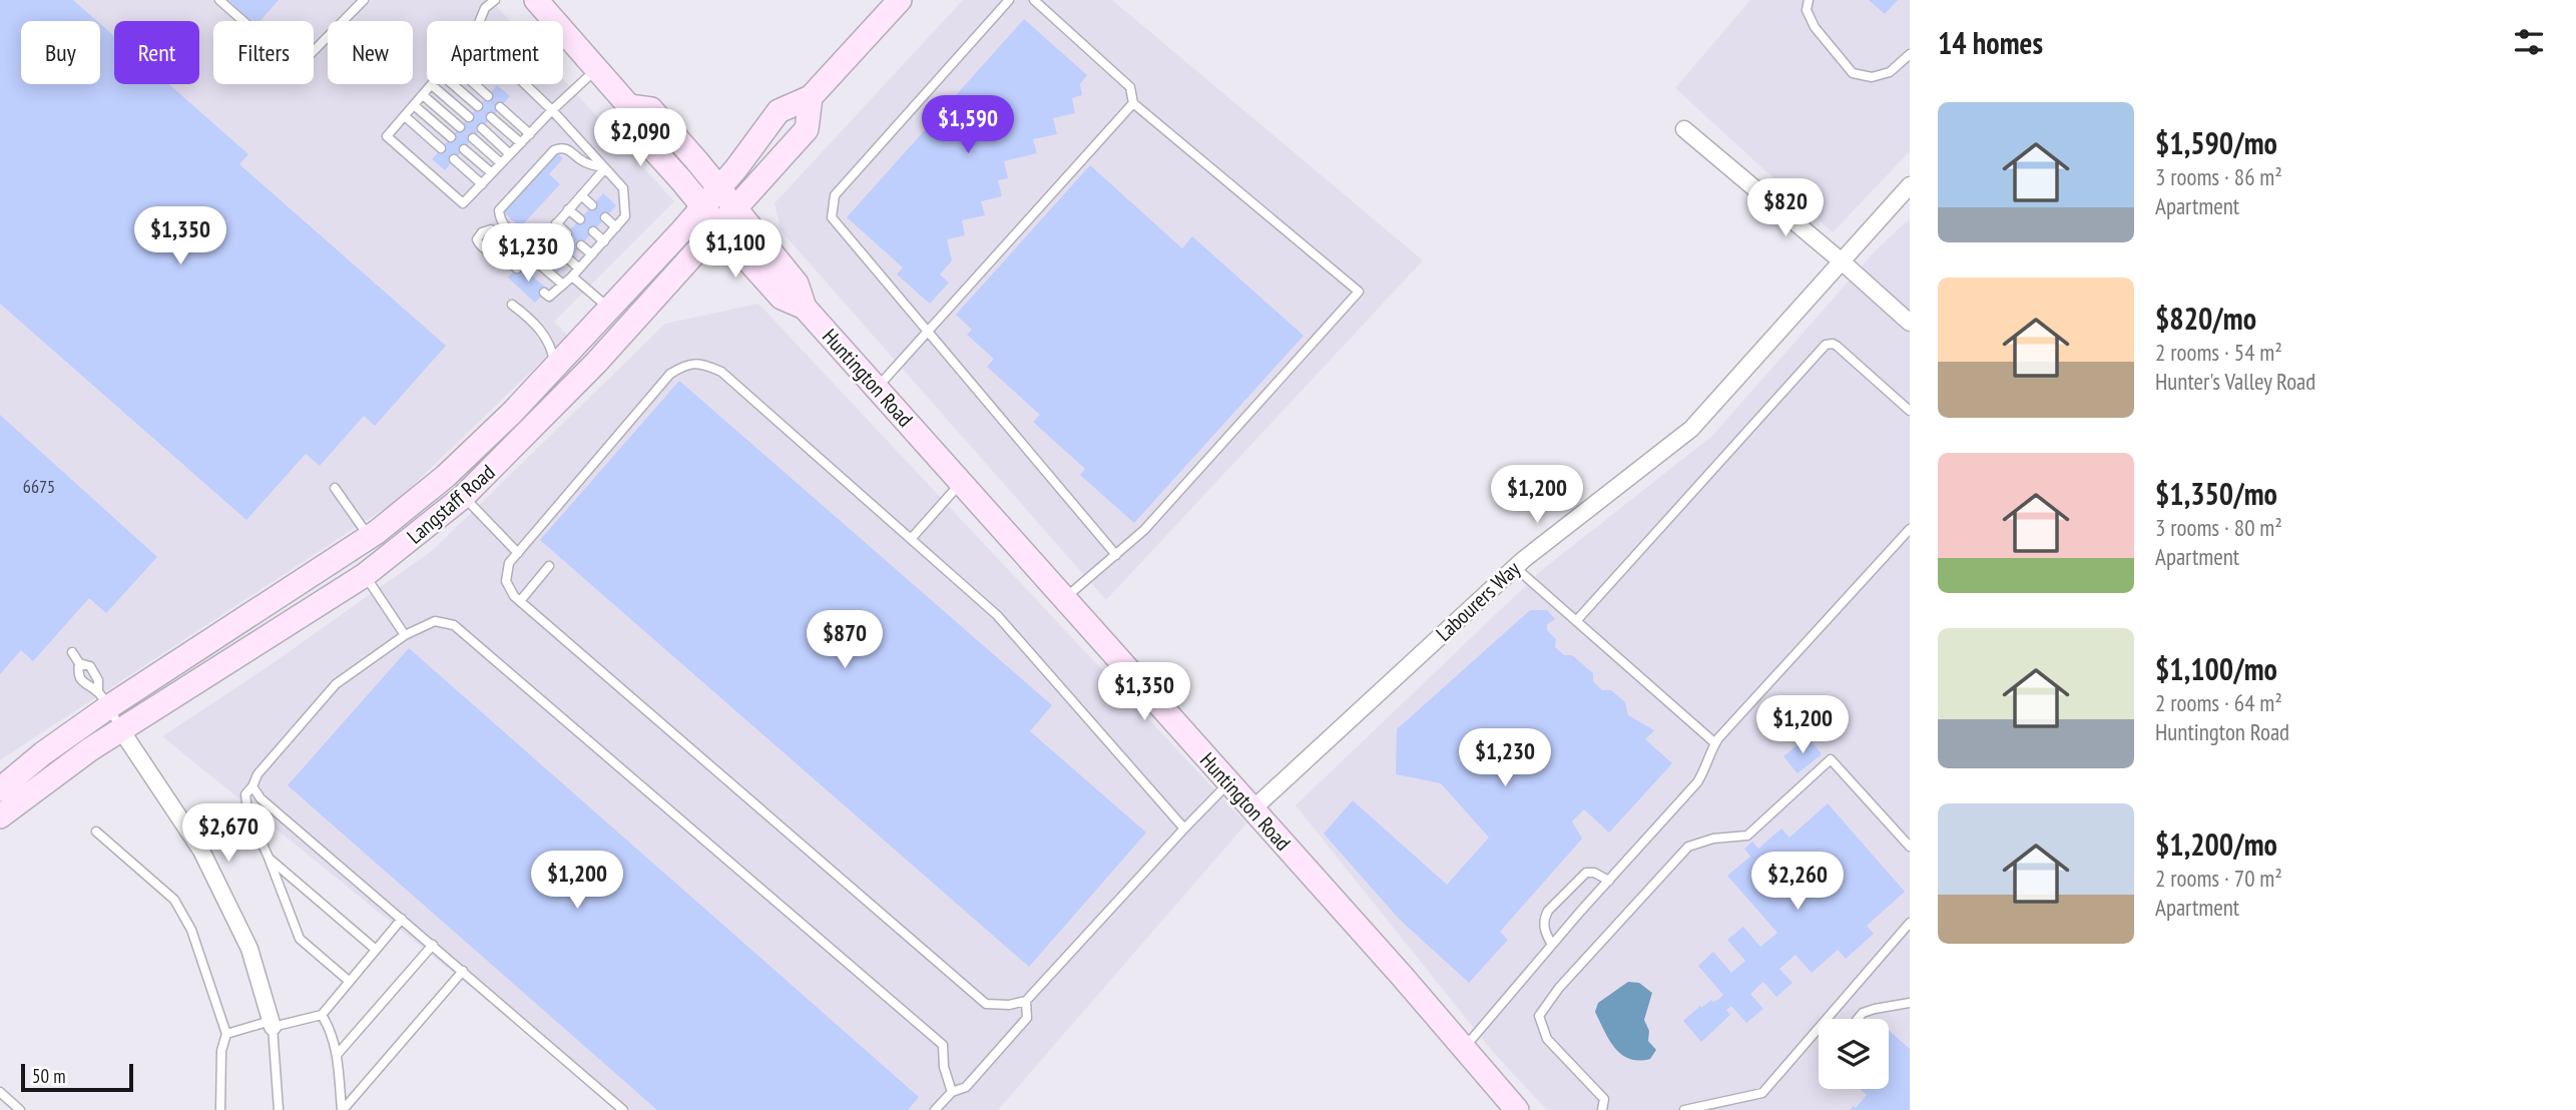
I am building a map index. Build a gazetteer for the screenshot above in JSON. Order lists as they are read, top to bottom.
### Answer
{
  "streets": {
    "main road": ["Huntington Road", "Langstaff Road"],
    "street": ["Labourers Way"]
  },
  "crossings": [
    ["Huntington Road", "Langstaff Road"],
    ["Huntington Road", "Labourers Way"]
  ],
  "house_numbers": ["6675"],
  "scale_bar": "50 m",
  "page": {
    "heading": "14 homes",
    "chip": [
      "Buy",
      "Rent",
      "Filters",
      "New",
      "Apartment"
    ],
    "list": [
      {
        "name": "$1,590/mo",
        "note": "3 rooms · 86 m² · Apartment"
      },
      {
        "name": "$820/mo",
        "note": "2 rooms · 54 m² · Hunter's Valley Road"
      },
      {
        "name": "$1,350/mo",
        "note": "3 rooms · 80 m² · Apartment"
      },
      {
        "name": "$1,100/mo",
        "note": "2 rooms · 64 m² · Huntington Road"
      },
      {
        "name": "$1,200/mo",
        "note": "2 rooms · 70 m² · Apartment"
      }
    ],
    "price": [
      "$1,590",
      "$2,090",
      "$820",
      "$1,350",
      "$1,100",
      "$1,230",
      "$1,200",
      "$870",
      "$1,350",
      "$1,200",
      "$1,230",
      "$2,670",
      "$1,200",
      "$2,260"
    ],
    "scale": "50 m"
  }
}
